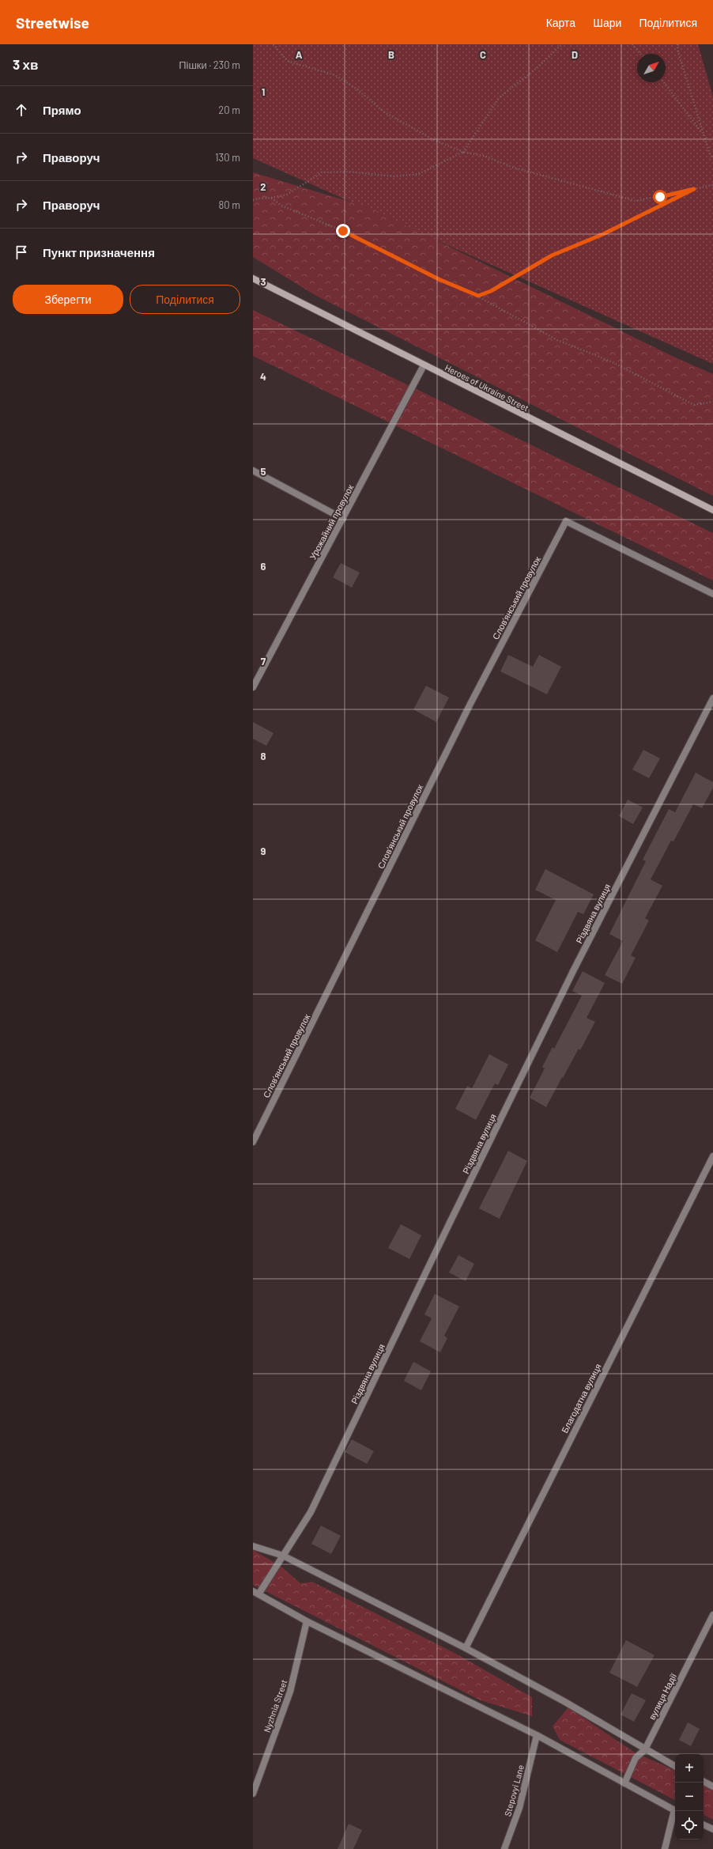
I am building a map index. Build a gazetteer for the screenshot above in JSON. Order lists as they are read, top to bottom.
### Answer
{
  "streets": {
    "main road": ["Heroes of Ukraine Street"],
    "street": [
      "Урожайний провулок",
      "Словʼянський провулок",
      "Різдвяна вулиця",
      "Благодатна вулиця",
      "вулиця Надії",
      "Nyzhnia Street",
      "Stepovyi Lane"
    ]
  },
  "crossings": [
    ["Heroes of Ukraine Street", "Урожайний провулок"]
  ],
  "north": "top right",
  "page": {
    "header": "Streetwise",
    "nav": ["Карта", "Шари", "Поділитися"],
    "heading": ["3 хв", "Пішки · 230 m"],
    "list": [
      ["Прямо", "20 m"],
      ["Праворуч", "130 m"],
      ["Праворуч", "80 m"],
      "Пункт призначення"
    ],
    "buttons": ["Зберегти", "Поділитися"],
    "map_buttons": ["+", "−"]
  },
  "grid": {
    "columns": [
      "A",
      "B",
      "C",
      "D"
    ],
    "rows": [
      "1",
      "2",
      "3",
      "4",
      "5",
      "6",
      "7",
      "8",
      "9"
    ]
  }
}
